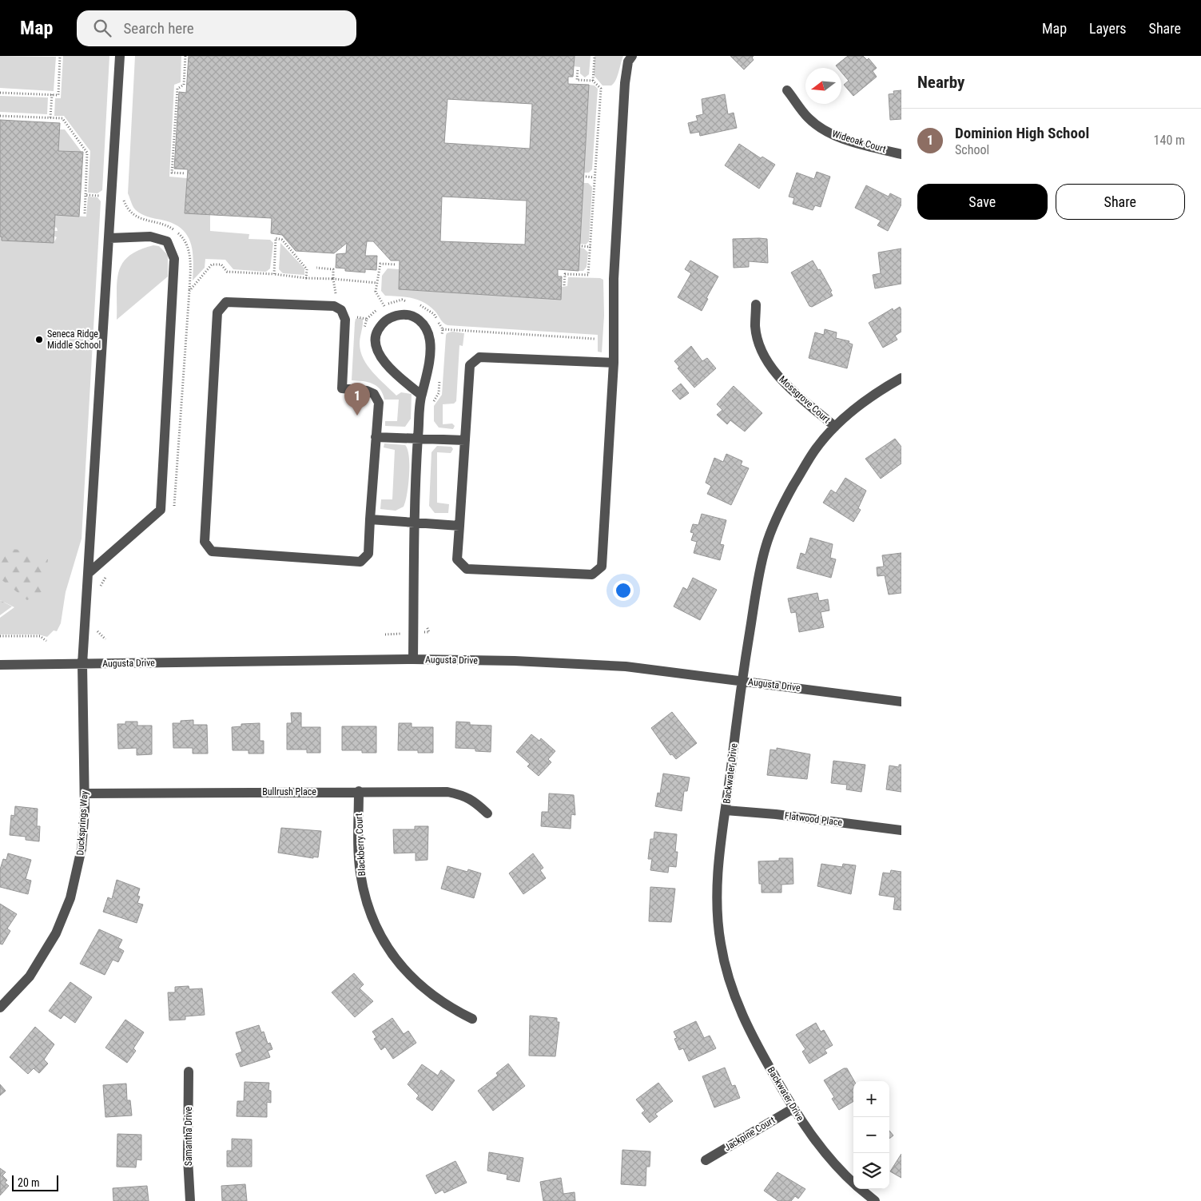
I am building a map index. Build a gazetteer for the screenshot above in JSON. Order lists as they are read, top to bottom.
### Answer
{
  "streets": {
    "street": [
      "Wideoak Court",
      "Mossgrove Court",
      "Augusta Drive",
      "Backwater Drive",
      "Bullrush Place",
      "Flatwood Place",
      "Ducksprings Way",
      "Blackberry Court",
      "Jackpine Court",
      "Samantha Drive"
    ]
  },
  "crossings": [
    ["Mossgrove Court", "Backwater Drive"],
    ["Augusta Drive", "Backwater Drive"],
    ["Augusta Drive", "Ducksprings Way"],
    ["Backwater Drive", "Flatwood Place"],
    ["Backwater Drive", "Jackpine Court"],
    ["Bullrush Place", "Ducksprings Way"],
    ["Bullrush Place", "Blackberry Court"]
  ],
  "places": ["Seneca Ridge Middle School"],
  "scale_bar": "20 m",
  "north": "left",
  "page": {
    "header": "Map",
    "search": "Search here",
    "nav": ["Map", "Layers", "Share"],
    "heading": "Nearby",
    "list": [
      {
        "mark": "1",
        "name": "Dominion High School",
        "note": "School",
        "value": "140 m"
      }
    ],
    "buttons": ["Save", "Share"],
    "pins": "1",
    "map_buttons": ["+", "−"],
    "scale": "20 m"
  }
}
